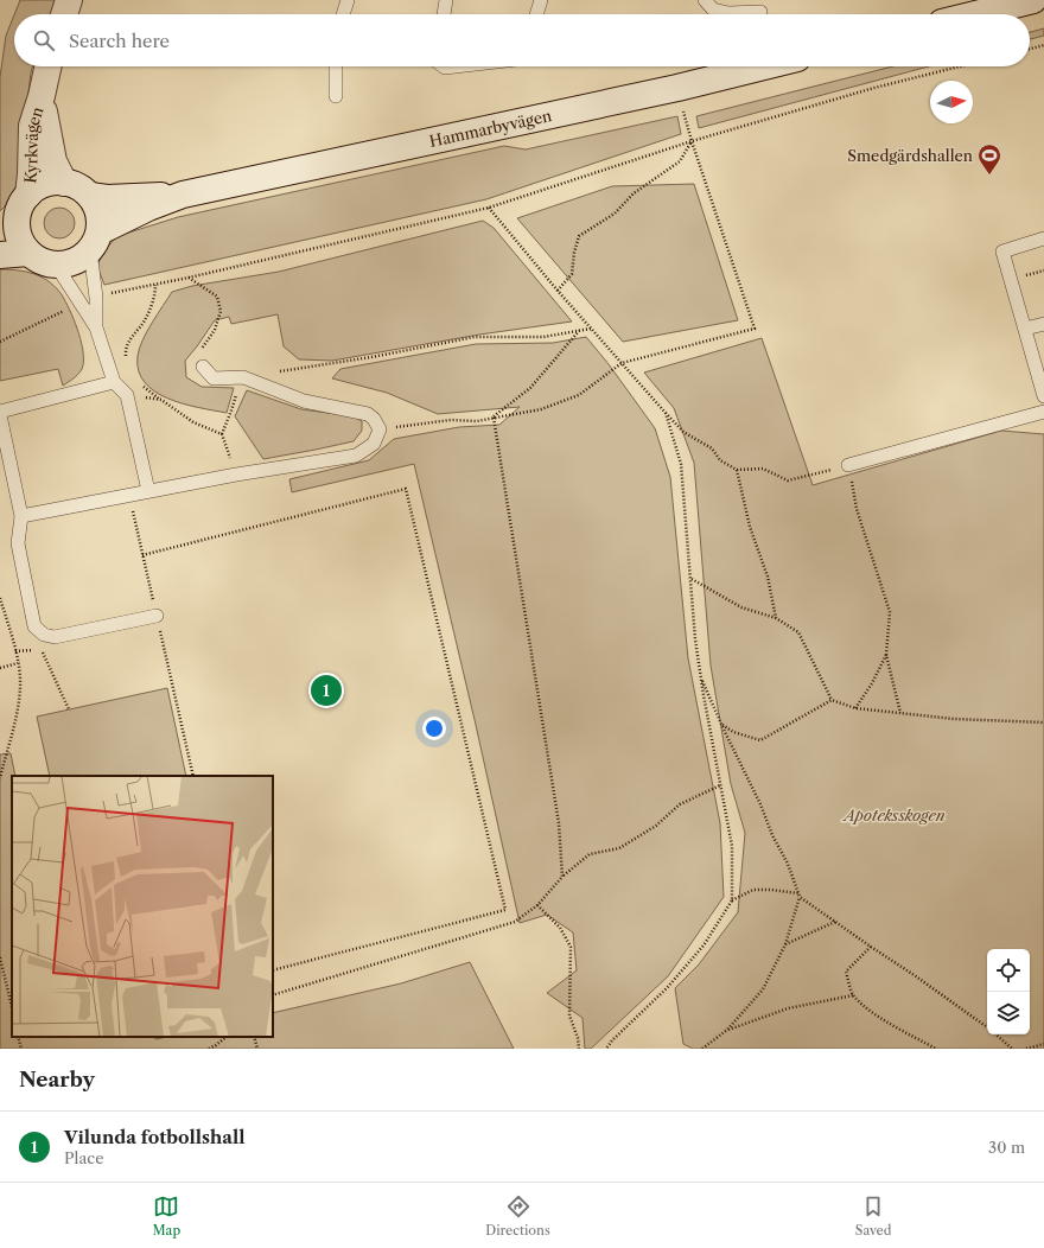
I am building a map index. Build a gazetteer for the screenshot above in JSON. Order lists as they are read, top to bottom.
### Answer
{
  "streets": {
    "street": ["Hammarbyvägen", "Kyrkvägen"]
  },
  "crossings": [
    ["Hammarbyvägen", "Kyrkvägen"]
  ],
  "parks": ["Apoteksskogen"],
  "places": {
    "sports": ["Smedgärdshallen"]
  },
  "north": "right",
  "page": {
    "search": "Search here",
    "pins": "1",
    "heading": "Nearby",
    "list": [
      {
        "mark": "1",
        "name": "Vilunda fotbollshall",
        "note": "Place",
        "value": "30 m"
      }
    ],
    "nav": ["Map", "Directions", "Saved"]
  }
}
